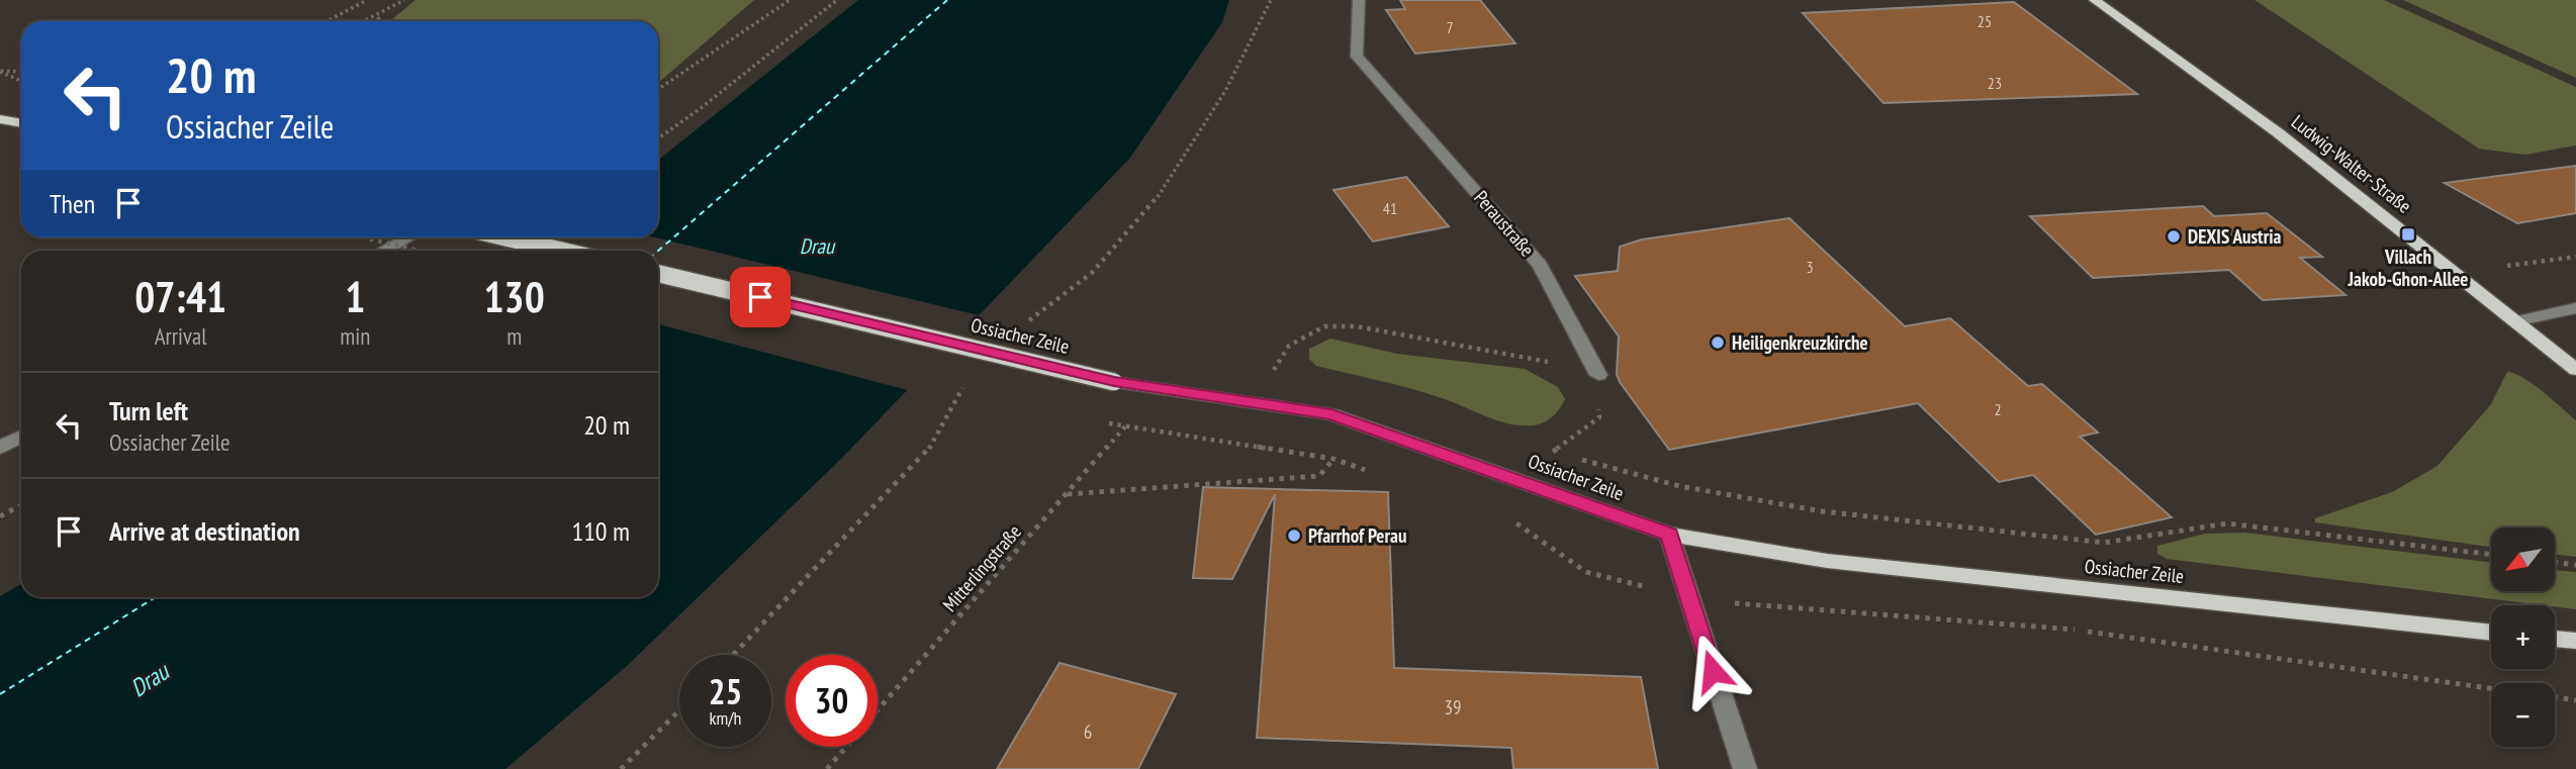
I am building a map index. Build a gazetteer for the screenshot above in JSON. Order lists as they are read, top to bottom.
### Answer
{
  "streets": {
    "main road": ["Ludwig-Walter-Straße", "Ossiacher Zeile"],
    "street": ["Peraustraße"],
    "path": ["Mitterlingstraße"]
  },
  "water": ["Drau"],
  "places": {
    "transit": ["Villach Jakob-Ghon-Allee"],
    "other": ["DEXIS Austria", "Heiligenkreuzkirche", "Pfarrhof Perau"]
  },
  "house_numbers": [
    "25",
    "7",
    "23",
    "41",
    "3",
    "2",
    "39",
    "6"
  ],
  "north": "bottom left",
  "page": {
    "turn": ["20 m", "Ossiacher Zeile"],
    "then": "Then",
    "eta": [
      "07:41",
      "Arrival",
      "1",
      "min",
      "130",
      "m"
    ],
    "list": [
      {
        "name": "Turn left",
        "note": "Ossiacher Zeile",
        "value": "20 m"
      },
      {
        "name": "Arrive at destination",
        "value": "110 m"
      }
    ],
    "map_buttons": ["+", "−"],
    "speed": "25 km/h",
    "limit": "30"
  }
}
